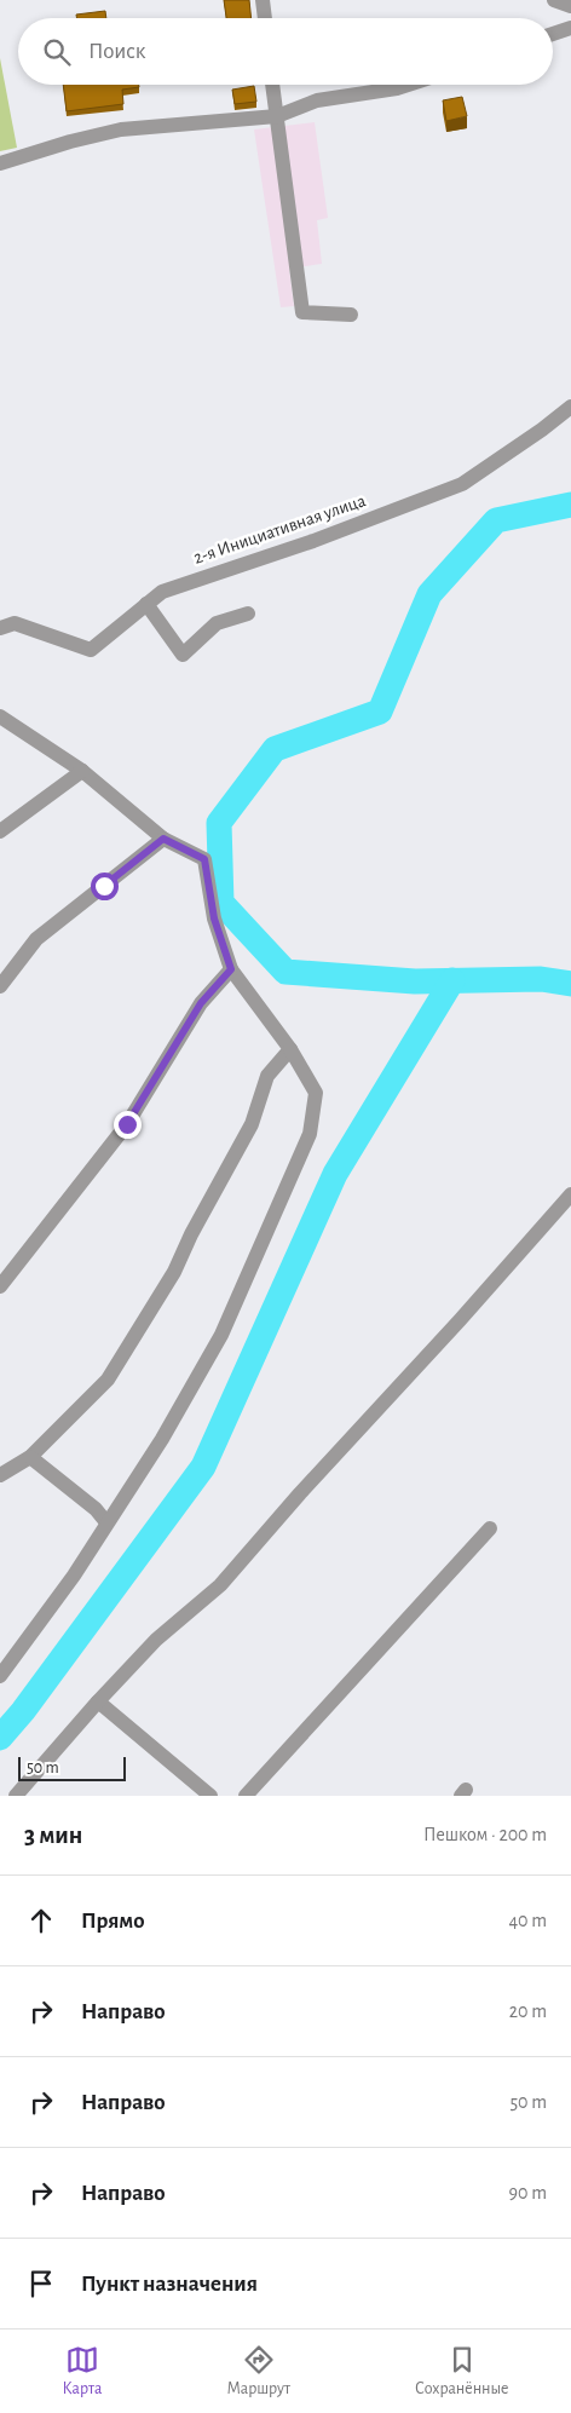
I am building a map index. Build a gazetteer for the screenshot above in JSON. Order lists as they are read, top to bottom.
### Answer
{
  "streets": {
    "street": ["2-я Инициативная улица"]
  },
  "scale_bar": "50 m",
  "page": {
    "search": "Поиск",
    "scale": "50 m",
    "heading": ["3 мин", "Пешком · 200 m"],
    "list": [
      ["Прямо", "40 m"],
      ["Направо", "20 m"],
      ["Направо", "50 m"],
      ["Направо", "90 m"],
      "Пункт назначения"
    ],
    "nav": ["Карта", "Маршрут", "Сохранённые"]
  }
}
